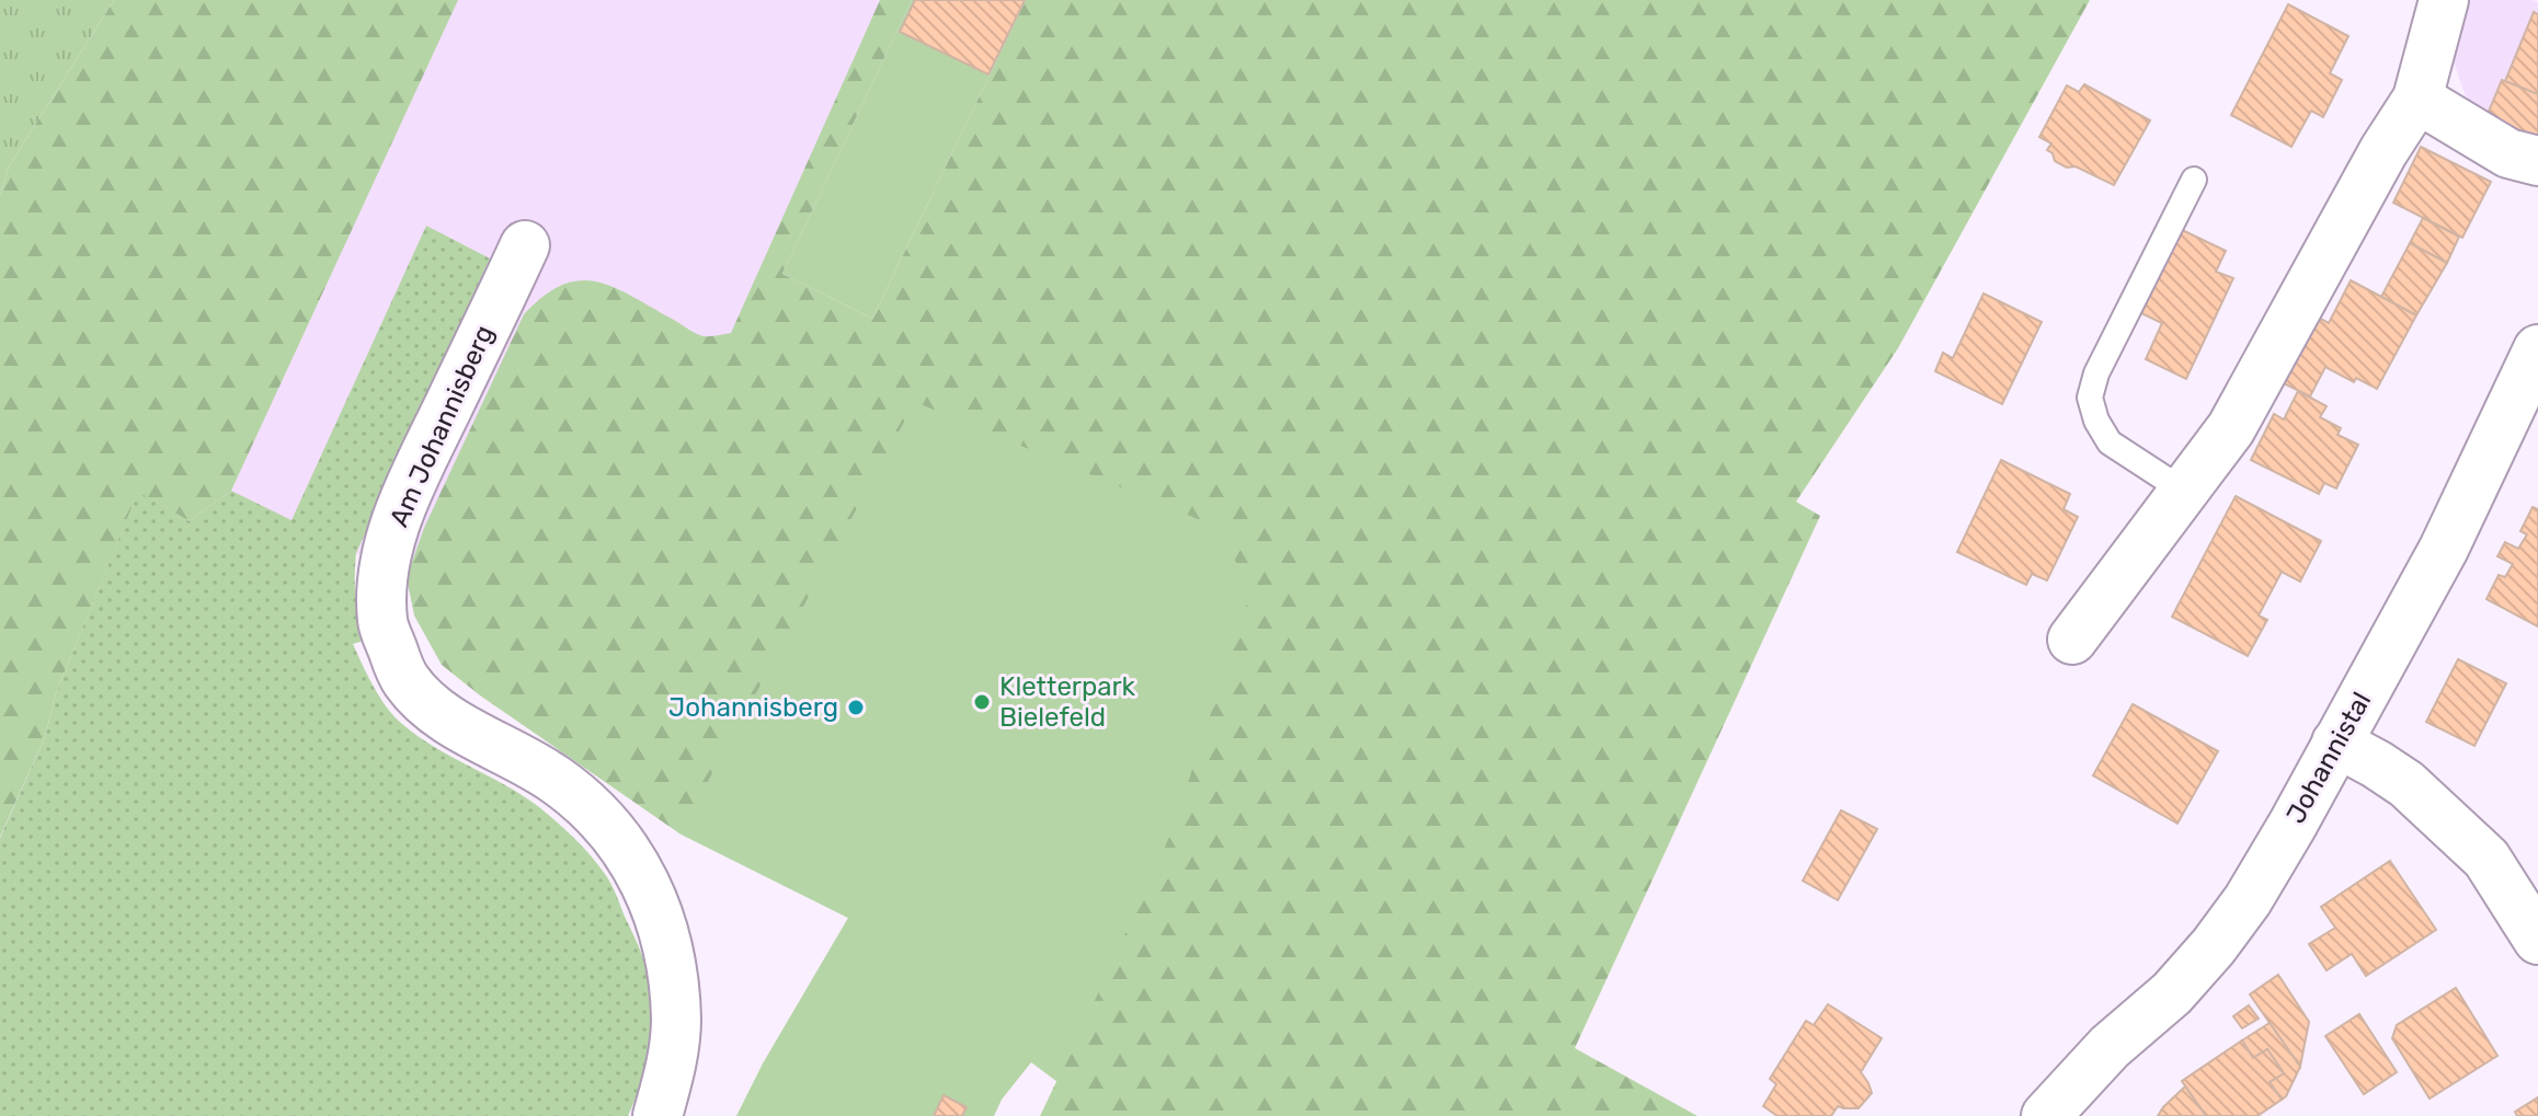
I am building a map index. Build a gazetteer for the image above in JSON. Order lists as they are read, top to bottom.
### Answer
{
  "streets": {
    "street": ["Am Johannisberg", "Johannistal"]
  },
  "places": ["Kletterpark Bielefeld", "Johannisberg"]
}
